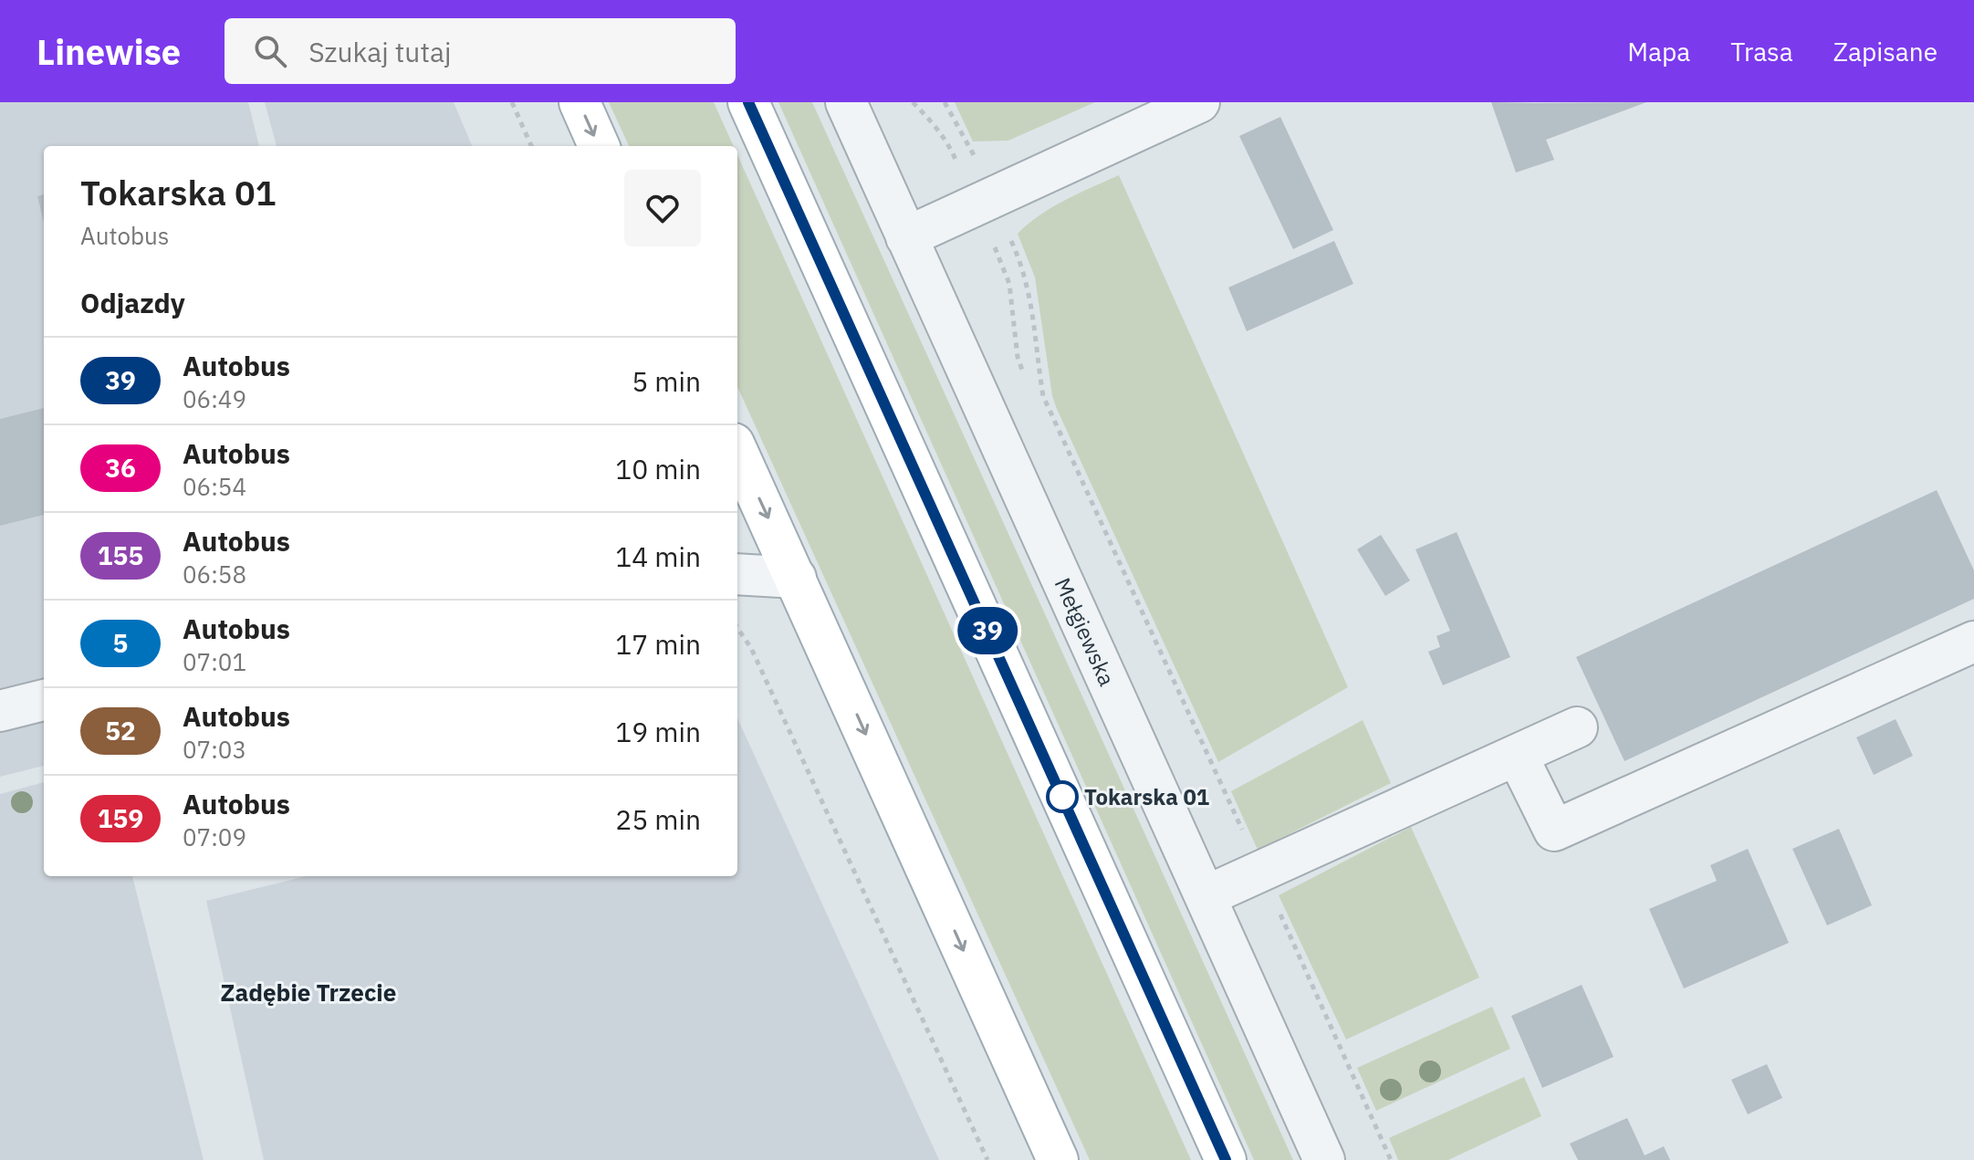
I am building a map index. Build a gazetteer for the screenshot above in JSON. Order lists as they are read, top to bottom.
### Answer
{
  "streets": {
    "street": ["Mełgiewska"]
  },
  "districts": ["Zadębie Trzecie"],
  "places": ["Tokarska 01"],
  "lines": ["bus line 39"],
  "page": {
    "header": "Linewise",
    "search": "Szukaj tutaj",
    "nav": ["Mapa", "Trasa", "Zapisane"],
    "on_map": "39",
    "heading": [
      ["Tokarska 01", "Autobus"],
      "Odjazdy"
    ],
    "list": [
      {
        "mark": "39",
        "name": "Autobus",
        "note": "06:49",
        "value": "5 min"
      },
      {
        "mark": "36",
        "name": "Autobus",
        "note": "06:54",
        "value": "10 min"
      },
      {
        "mark": "155",
        "name": "Autobus",
        "note": "06:58",
        "value": "14 min"
      },
      {
        "mark": "5",
        "name": "Autobus",
        "note": "07:01",
        "value": "17 min"
      },
      {
        "mark": "52",
        "name": "Autobus",
        "note": "07:03",
        "value": "19 min"
      },
      {
        "mark": "159",
        "name": "Autobus",
        "note": "07:09",
        "value": "25 min"
      }
    ]
  }
}
